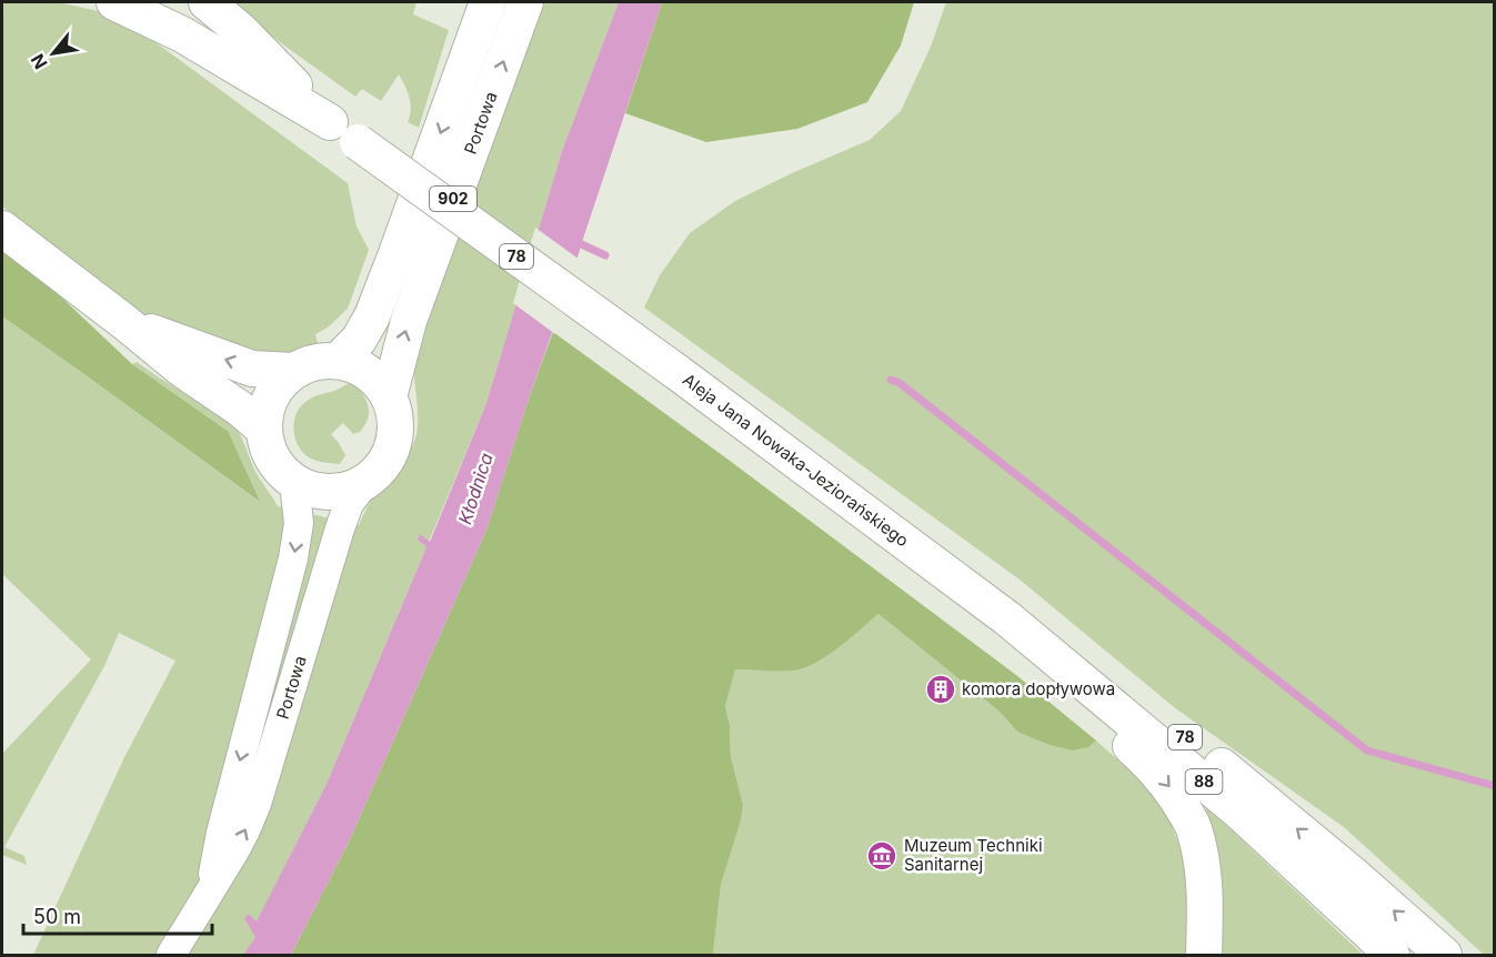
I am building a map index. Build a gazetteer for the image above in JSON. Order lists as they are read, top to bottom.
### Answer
{
  "streets": {
    "main road": [
      "Portowa",
      "902",
      "78",
      "Aleja Jana Nowaka-Jeziorańskiego",
      "88"
    ]
  },
  "crossings": [
    ["Portowa", "902"],
    ["78", "Aleja Jana Nowaka-Jeziorańskiego"]
  ],
  "water": ["Kłodnica"],
  "places": {
    "building": ["komora dopływowa"],
    "museum": ["Muzeum Techniki Sanitarnej"]
  },
  "scale_bar": "50 m",
  "north": "bottom left"
}
